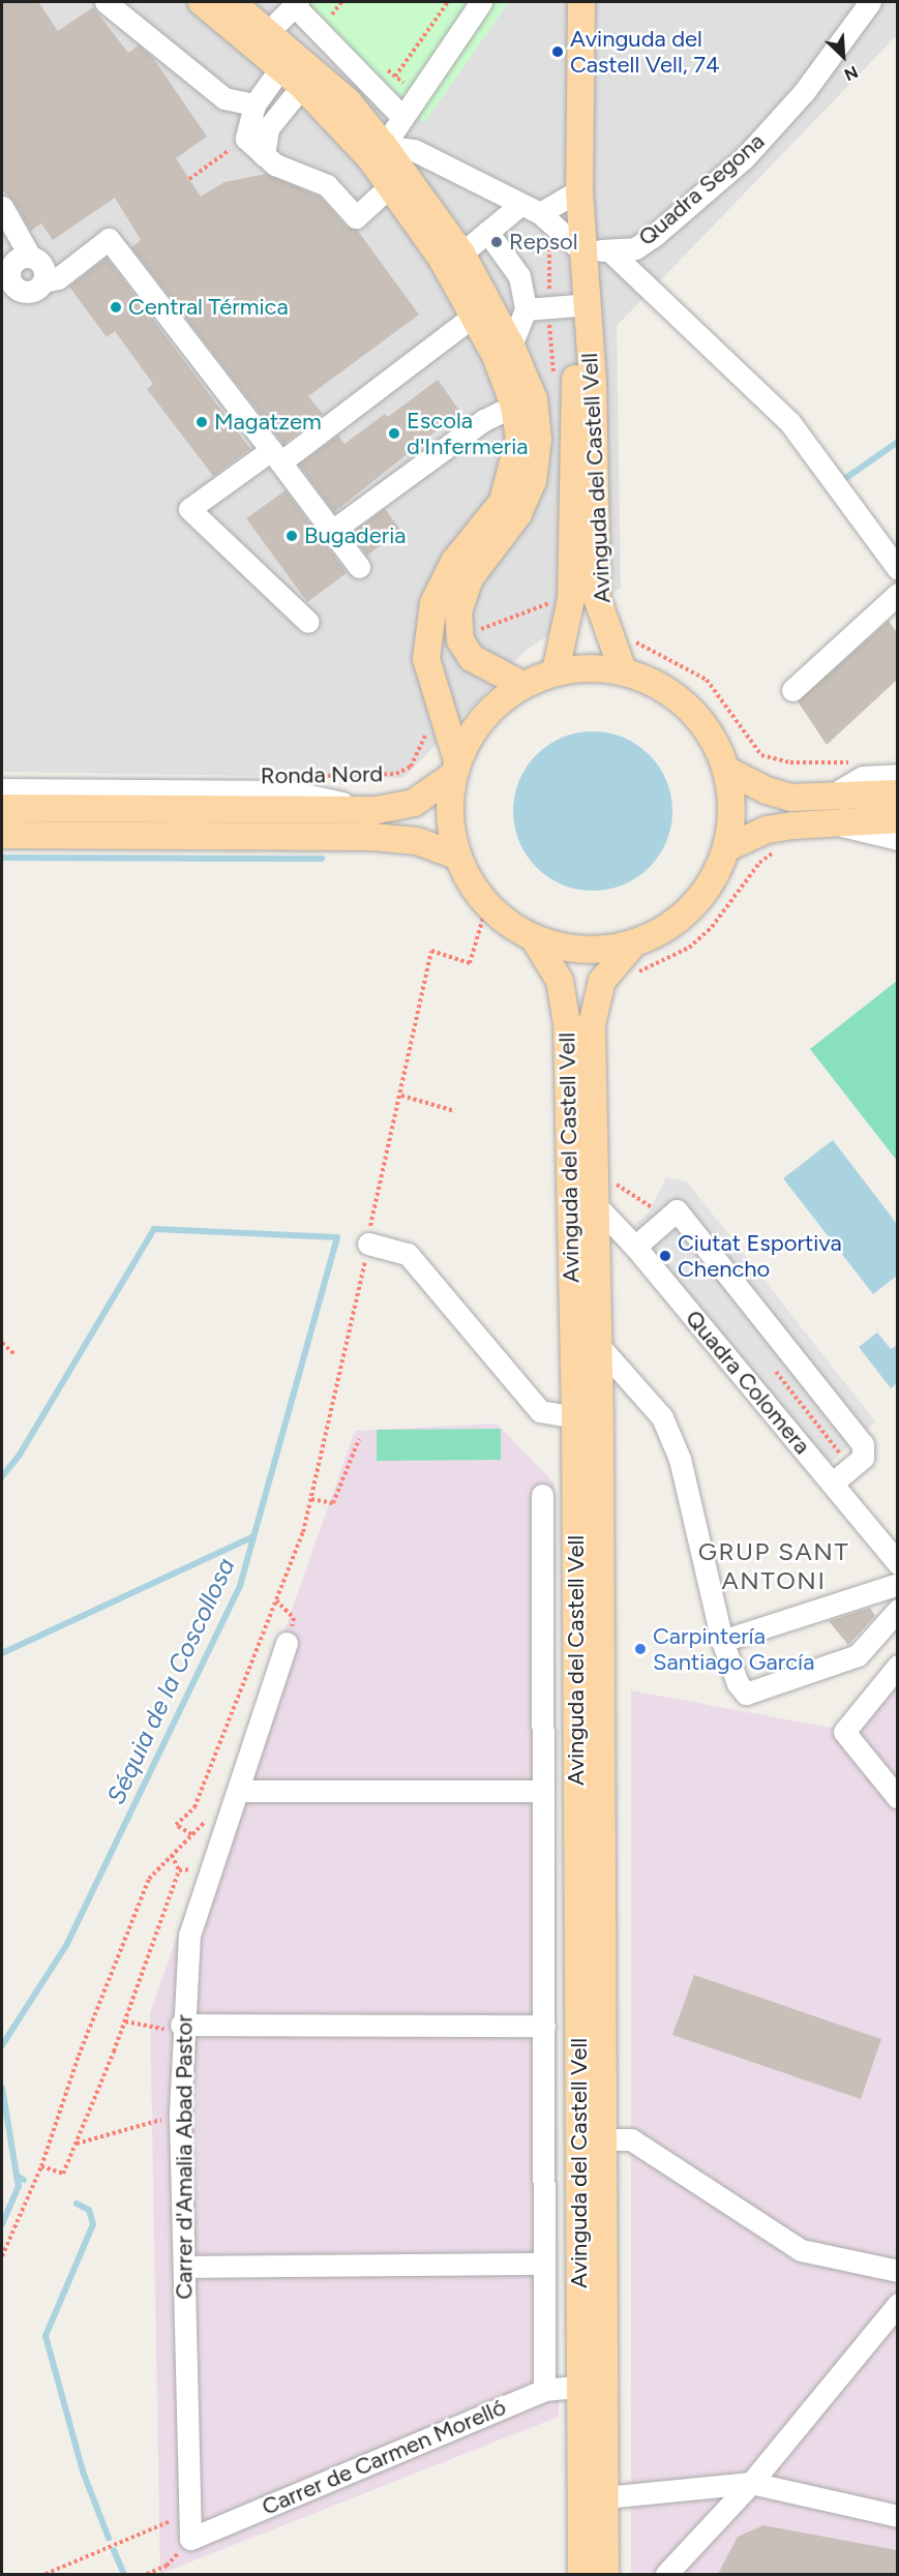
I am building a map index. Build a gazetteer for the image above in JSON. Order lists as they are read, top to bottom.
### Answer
{
  "streets": {
    "main road": ["Avinguda del Castell Vell", "Ronda Nord"],
    "street": [
      "Quadra Segona",
      "Quadra Colomera",
      "Carrer d'Amalia Abad Pastor",
      "Carrer de Carmen Morelló"
    ]
  },
  "crossings": [
    ["Quadra Segona", "Avinguda del Castell Vell"],
    ["Avinguda del Castell Vell", "Quadra Colomera"],
    ["Avinguda del Castell Vell", "Carrer de Carmen Morelló"],
    ["Carrer d'Amalia Abad Pastor", "Carrer de Carmen Morelló"]
  ],
  "districts": ["GRUP SANT ANTONI"],
  "water": ["Séquia de la Coscollosa"],
  "places": [
    "Avinguda del Castell Vell, 74",
    "Repsol",
    "Central Térmica",
    "Magatzem",
    "Escola d'Infermeria",
    "Bugaderia",
    "Ciutat Esportiva Chencho",
    "Carpintería Santiago García"
  ],
  "north": "bottom right"
}
